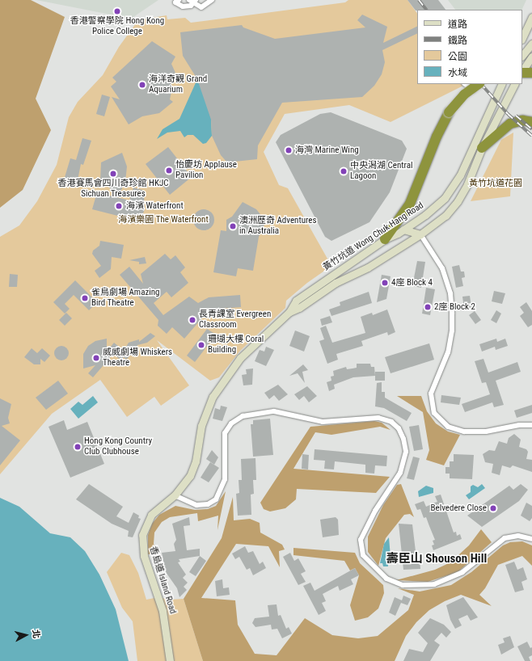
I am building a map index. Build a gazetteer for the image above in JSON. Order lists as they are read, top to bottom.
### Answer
{
  "streets": {
    "main road": ["黃竹坑道 Wong Chuk Hang Road", "香島道 Island Road"]
  },
  "crossings": [
    ["黃竹坑道 Wong Chuk Hang Road", "香島道 Island Road"]
  ],
  "districts": ["壽臣山 Shouson Hill"],
  "parks": ["黃竹坑道花園", "海濱樂園 The Waterfront"],
  "places": [
    "香港警察學院 Hong Kong Police College",
    "海洋奇觀 Grand Aquarium",
    "海灣 Marine Wing",
    "怡慶坊 Applause Pavilion",
    "中央潟湖 Central Lagoon",
    "香港賽馬會四川奇珍館 HKJC Sichuan Treasures",
    "海濱 Waterfront",
    "澳洲歷奇 Adventures in Australia",
    "4座 Block 4",
    "雀鳥劇場 Amazing Bird Theatre",
    "2座 Block 2",
    "長青課室 Evergreen Classroom",
    "珊瑚大樓 Coral Building",
    "威威劇場 Whiskers Theatre",
    "Hong Kong Country Club Clubhouse",
    "Belvedere Close"
  ],
  "legend": [
    "道路",
    "鐵路",
    "公園",
    "水域"
  ],
  "north": "right"
}
